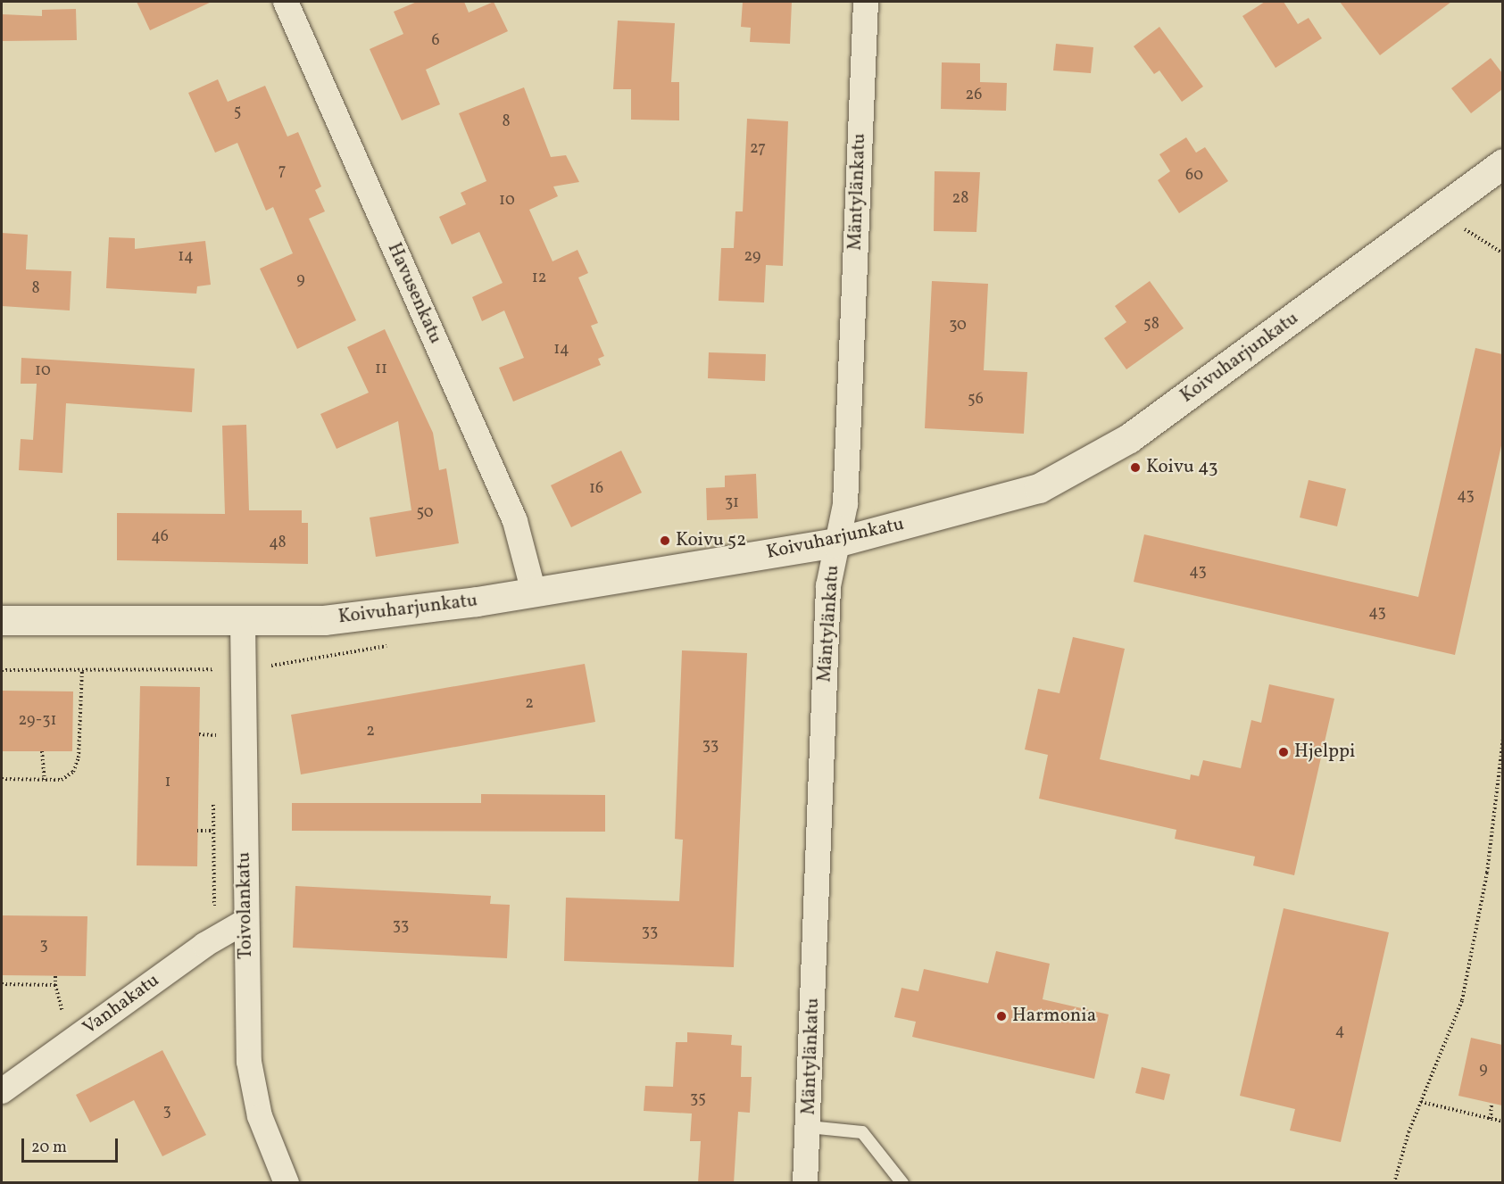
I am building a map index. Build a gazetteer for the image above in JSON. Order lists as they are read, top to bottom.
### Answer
{
  "streets": {
    "street": [
      "Mäntylänkatu",
      "Havusenkatu",
      "Koivuharjunkatu",
      "Toivolankatu",
      "Vanhakatu"
    ]
  },
  "crossings": [
    ["Mäntylänkatu", "Koivuharjunkatu"],
    ["Havusenkatu", "Koivuharjunkatu"],
    ["Koivuharjunkatu", "Toivolankatu"],
    ["Toivolankatu", "Vanhakatu"]
  ],
  "places": [
    "Koivu 43",
    "Koivu 52",
    "Hjelppi",
    "Harmonia"
  ],
  "house_numbers": [
    "6",
    "26",
    "5",
    "8",
    "27",
    "7",
    "60",
    "28",
    "10",
    "14",
    "29",
    "12",
    "9",
    "8",
    "58",
    "30",
    "14",
    "11",
    "10",
    "56",
    "16",
    "43",
    "31",
    "50",
    "46",
    "48",
    "43",
    "43",
    "2",
    "29-31",
    "2",
    "33",
    "1",
    "33",
    "33",
    "3",
    "4",
    "9",
    "35",
    "3"
  ],
  "scale_bar": "20 m"
}
